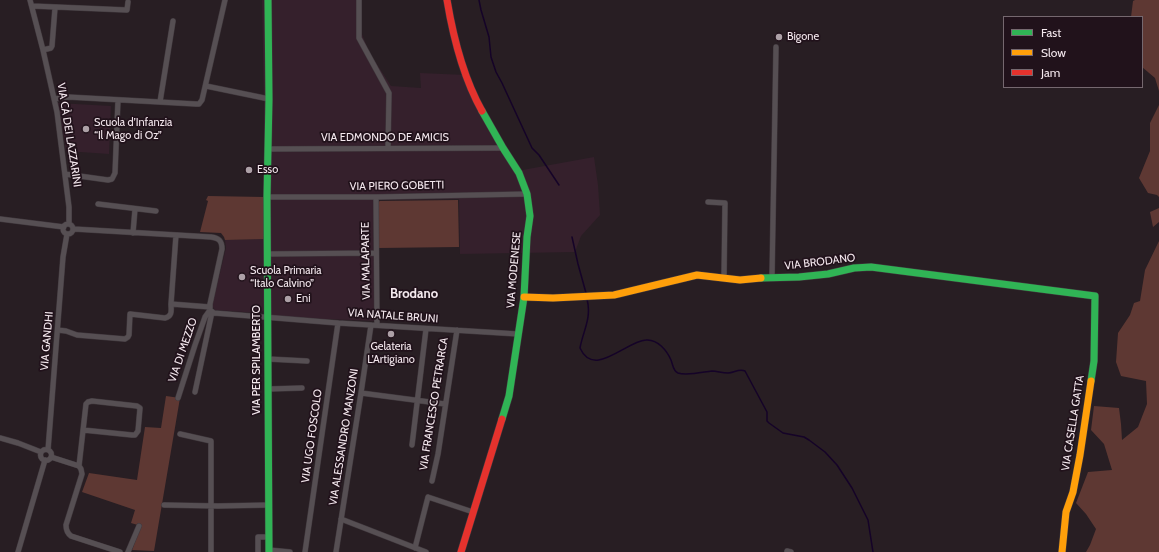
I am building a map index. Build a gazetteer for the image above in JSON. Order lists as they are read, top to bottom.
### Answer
{
  "streets": {
    "street": [
      "VIA CÀ DEI LAZZARINI",
      "VIA EDMONDO DE AMICIS",
      "VIA PIERO GOBETTI",
      "VIA MALAPARTE",
      "VIA BRODANO",
      "VIA MODENESE",
      "VIA NATALE BRUNI",
      "VIA GANDHI",
      "VIA DI MEZZO",
      "VIA PER SPILAMBERTO",
      "VIA FRANCESCO PETRARCA",
      "VIA CASELLA GATTA",
      "VIA UGO FOSCOLO",
      "VIA ALESSANDRO MANZONI"
    ]
  },
  "crossings": [
    ["VIA CÀ DEI LAZZARINI", "VIA GANDHI"],
    ["VIA EDMONDO DE AMICIS", "VIA MODENESE"],
    ["VIA EDMONDO DE AMICIS", "VIA PER SPILAMBERTO"],
    ["VIA PIERO GOBETTI", "VIA MALAPARTE"],
    ["VIA PIERO GOBETTI", "VIA MODENESE"],
    ["VIA PIERO GOBETTI", "VIA PER SPILAMBERTO"],
    ["VIA MALAPARTE", "VIA NATALE BRUNI"],
    ["VIA BRODANO", "VIA MODENESE"],
    ["VIA BRODANO", "VIA CASELLA GATTA"],
    ["VIA MODENESE", "VIA NATALE BRUNI"],
    ["VIA NATALE BRUNI", "VIA DI MEZZO"],
    ["VIA NATALE BRUNI", "VIA PER SPILAMBERTO"],
    ["VIA NATALE BRUNI", "VIA FRANCESCO PETRARCA"],
    ["VIA NATALE BRUNI", "VIA UGO FOSCOLO"],
    ["VIA NATALE BRUNI", "VIA ALESSANDRO MANZONI"]
  ],
  "districts": ["Brodano"],
  "places": [
    "Bigone",
    "Scuola d’Infanzia “Il Mago di Oz”",
    "Esso",
    "Scuola Primaria “Italo Calvino”",
    "Eni",
    "Gelateria L'Artigiano"
  ],
  "legend": ["Fast", "Slow", "Jam"]
}
